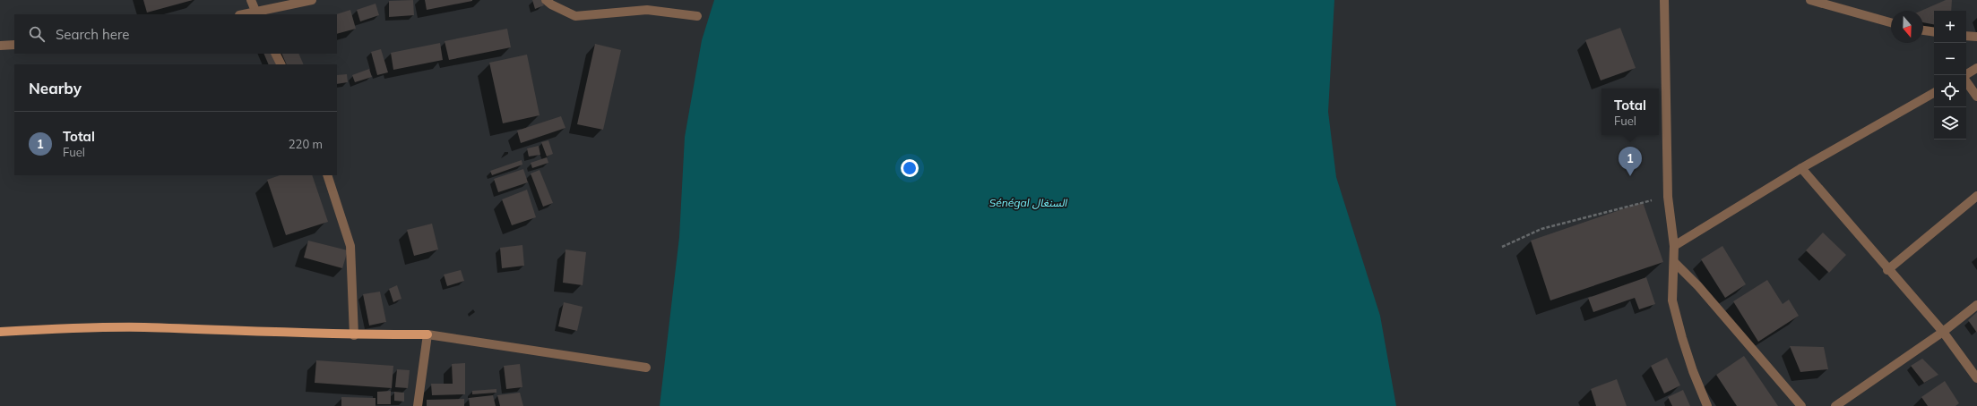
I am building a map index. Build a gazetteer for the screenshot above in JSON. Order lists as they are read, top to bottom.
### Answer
{
  "water": ["Sénégal السنغال"],
  "north": "bottom",
  "page": {
    "map_buttons": ["+", "−"],
    "search": "Search here",
    "heading": "Nearby",
    "popup": ["Total", "Fuel"],
    "list": [
      {
        "mark": "1",
        "name": "Total",
        "note": "Fuel",
        "value": "220 m"
      }
    ],
    "pins": "1"
  }
}
